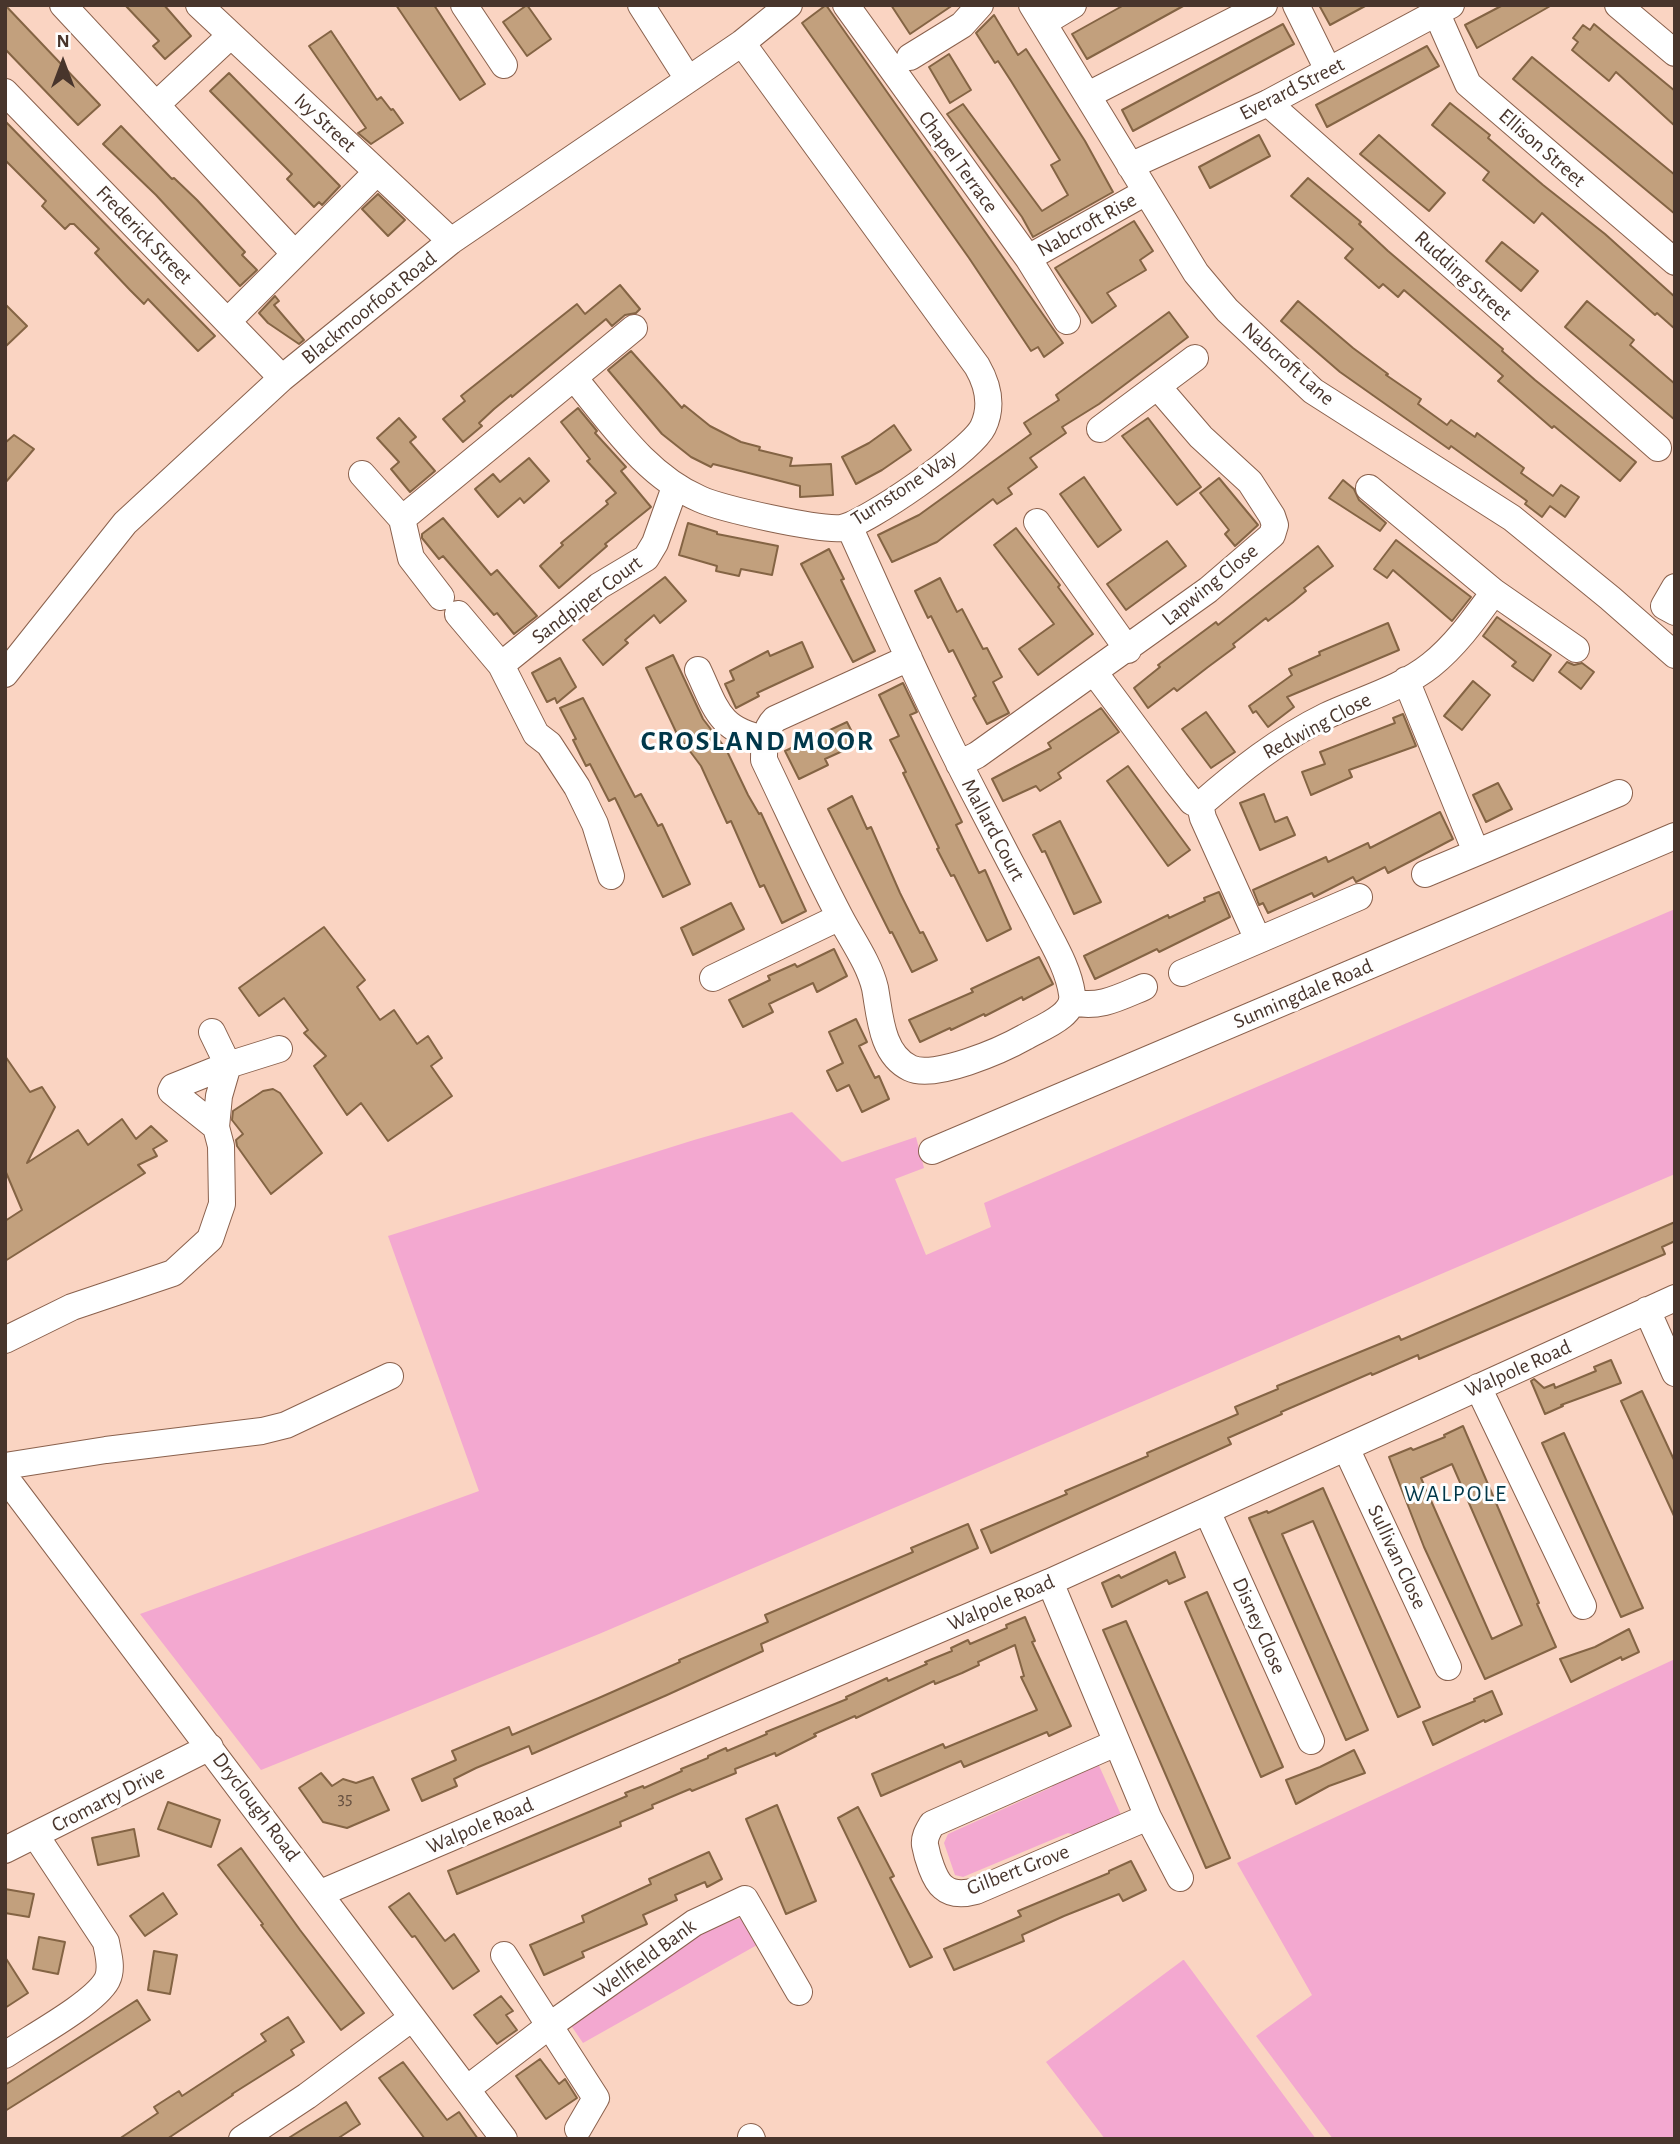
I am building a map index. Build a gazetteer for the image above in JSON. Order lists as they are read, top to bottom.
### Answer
{
  "streets": {
    "street": [
      "Everard Street",
      "Ivy Street",
      "Ellison Street",
      "Chapel Terrace",
      "Nabcroft Rise",
      "Frederick Street",
      "Rudding Street",
      "Blackmoorfoot Road",
      "Nabcroft Lane",
      "Turnstone Way",
      "Lapwing Close",
      "Sandpiper Court",
      "Redwing Close",
      "Mallard Court",
      "Sunningdale Road",
      "Walpole Road",
      "Sullivan Close",
      "Disney Close",
      "Cromarty Drive",
      "Dryclough Road",
      "Gilbert Grove",
      "Wellfield Bank"
    ]
  },
  "crossings": [
    ["Everard Street", "Ellison Street"],
    ["Everard Street", "Rudding Street"],
    ["Everard Street", "Nabcroft Lane"],
    ["Ivy Street", "Blackmoorfoot Road"],
    ["Chapel Terrace", "Nabcroft Rise"],
    ["Nabcroft Rise", "Nabcroft Lane"],
    ["Frederick Street", "Blackmoorfoot Road"],
    ["Blackmoorfoot Road", "Turnstone Way"],
    ["Turnstone Way", "Sandpiper Court"],
    ["Turnstone Way", "Mallard Court"],
    ["Lapwing Close", "Mallard Court"],
    ["Walpole Road", "Sullivan Close"],
    ["Walpole Road", "Disney Close"],
    ["Walpole Road", "Dryclough Road"],
    ["Cromarty Drive", "Dryclough Road"],
    ["Dryclough Road", "Wellfield Bank"]
  ],
  "districts": ["CROSLAND MOOR", "WALPOLE"],
  "house_numbers": ["35"],
  "north": "top"
}
